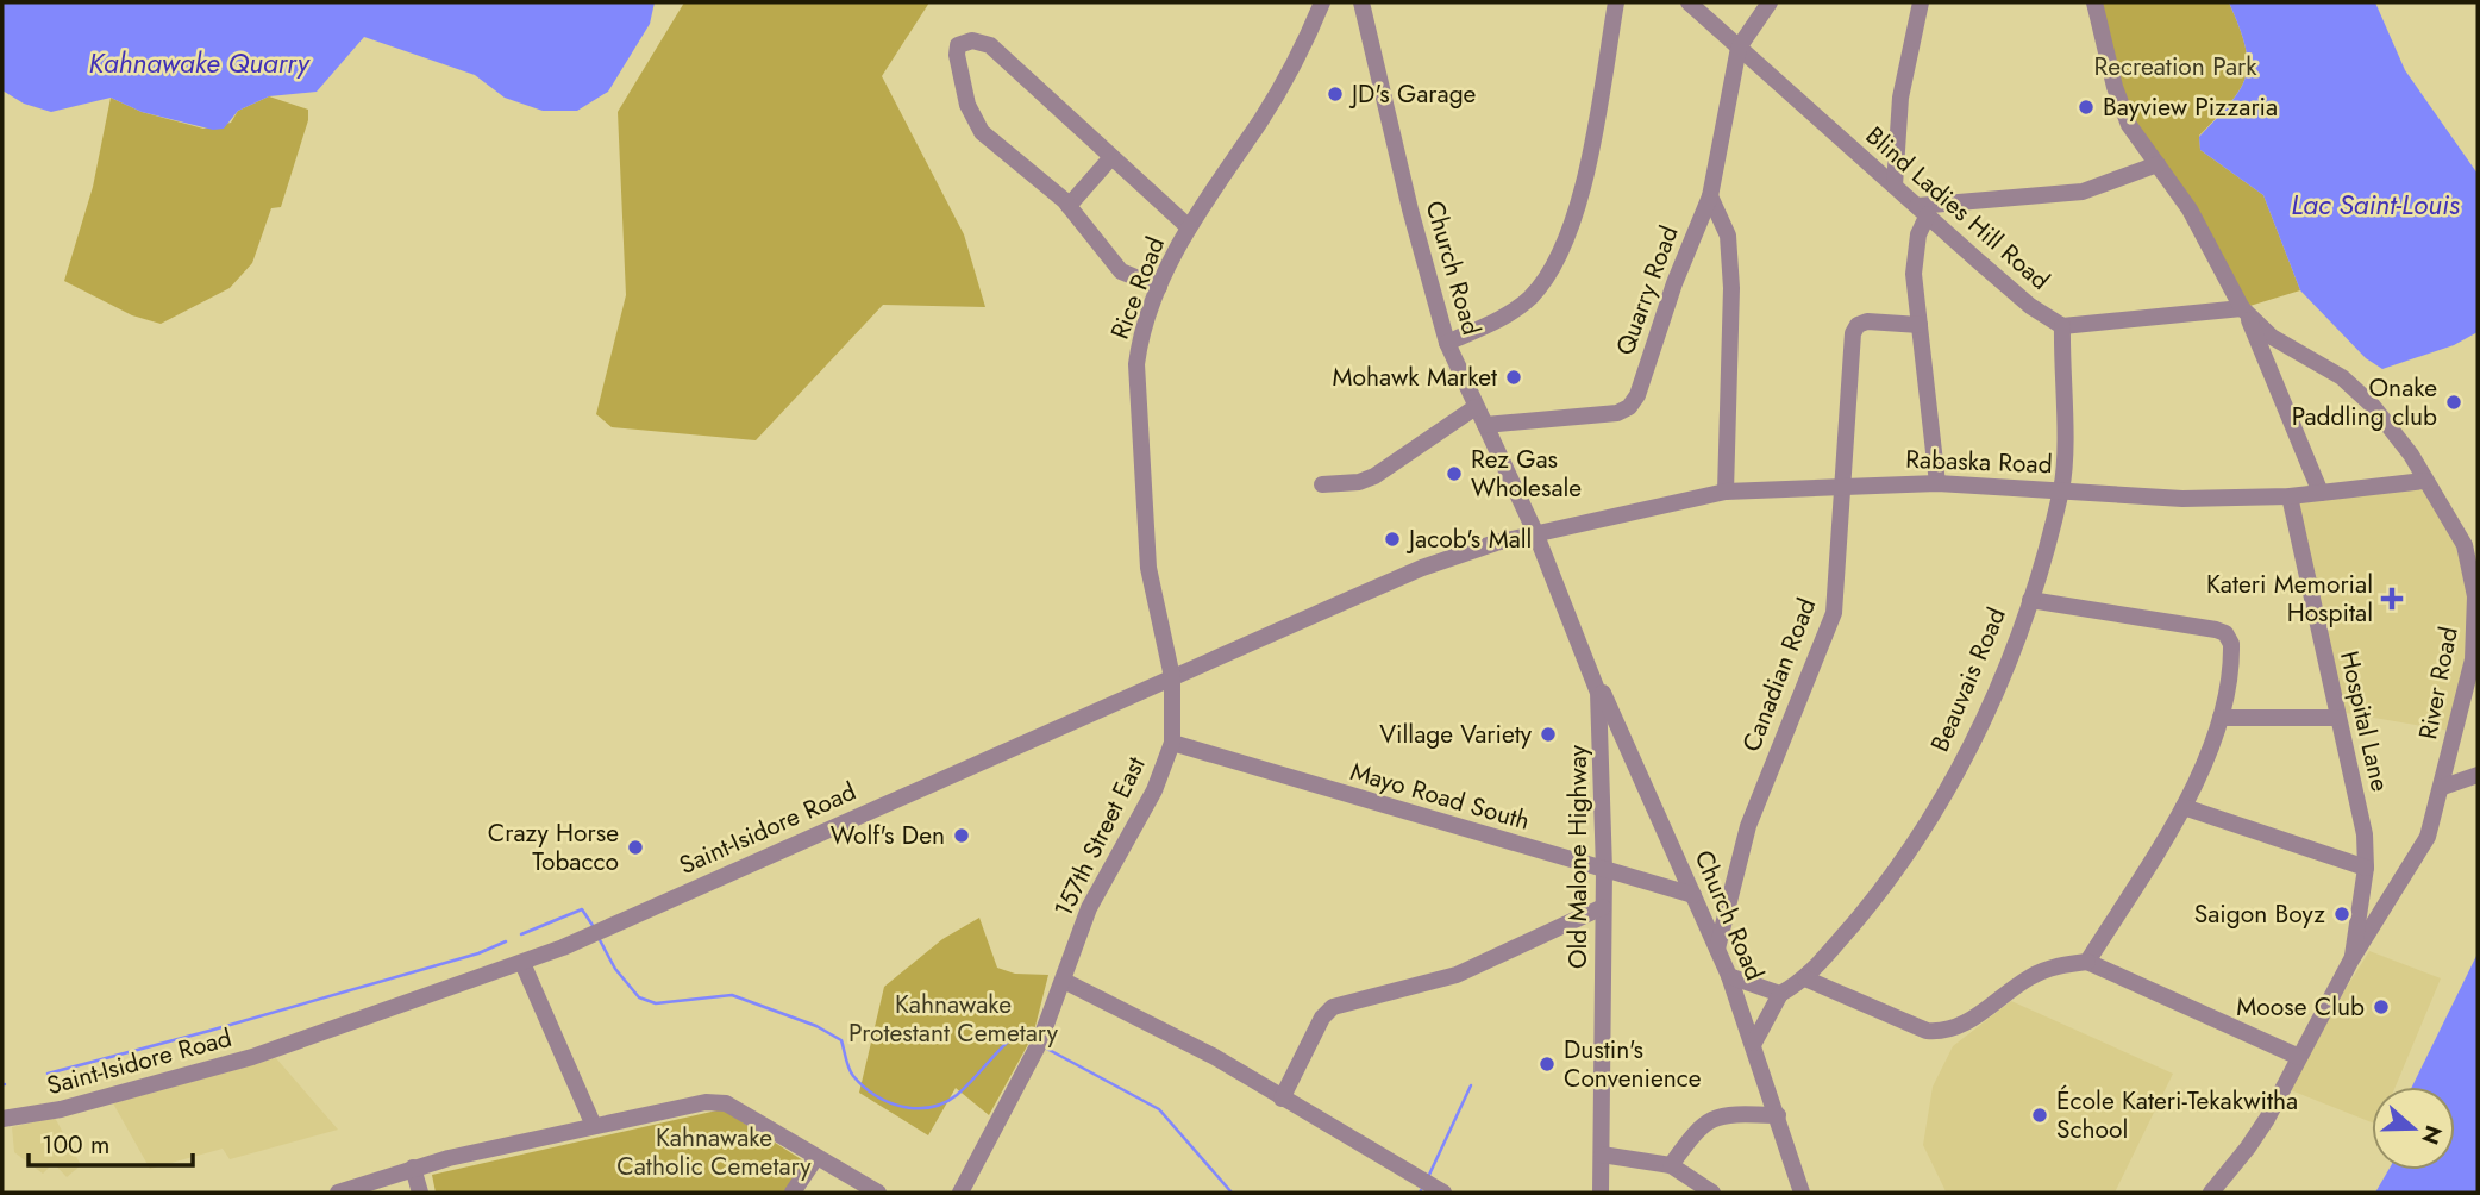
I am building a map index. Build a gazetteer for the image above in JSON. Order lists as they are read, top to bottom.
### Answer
{
  "streets": {
    "street": [
      "Blind Ladies Hill Road",
      "Church Road",
      "Rice Road",
      "Quarry Road",
      "Rabaska Road",
      "Canadian Road",
      "Beauvais Road",
      "River Road",
      "Hospital Lane",
      "Mayo Road South",
      "Saint-Isidore Road",
      "157th Street East",
      "Old Malone Highway"
    ]
  },
  "crossings": [
    ["Blind Ladies Hill Road", "Quarry Road"],
    ["Blind Ladies Hill Road", "Beauvais Road"],
    ["Church Road", "Quarry Road"],
    ["Church Road", "Rabaska Road"],
    ["Church Road", "Canadian Road"],
    ["Church Road", "Mayo Road South"],
    ["Church Road", "Saint-Isidore Road"],
    ["Church Road", "Old Malone Highway"],
    ["Rice Road", "Saint-Isidore Road"],
    ["Rice Road", "157th Street East"],
    ["Rabaska Road", "Canadian Road"],
    ["Rabaska Road", "Beauvais Road"],
    ["Rabaska Road", "River Road"],
    ["Rabaska Road", "Hospital Lane"],
    ["Rabaska Road", "Saint-Isidore Road"],
    ["Rabaska Road", "Old Malone Highway"],
    ["River Road", "Hospital Lane"],
    ["Mayo Road South", "157th Street East"],
    ["Mayo Road South", "Old Malone Highway"],
    ["Saint-Isidore Road", "157th Street East"],
    ["Saint-Isidore Road", "Old Malone Highway"]
  ],
  "water": ["Kahnawake Quarry", "Lac Saint-Louis"],
  "parks": ["Recreation Park", "Kahnawake Protestant Cemetary", "Kahnawake Catholic Cemetary"],
  "places": {
    "other": [
      "JD's Garage",
      "Bayview Pizzaria",
      "Mohawk Market",
      "Onake Paddling club",
      "Rez Gas Wholesale",
      "Jacob's Mall",
      "Village Variety",
      "Wolf's Den",
      "Crazy Horse Tobacco",
      "Saigon Boyz",
      "Moose Club",
      "Dustin's Convenience",
      "École Kateri-Tekakwitha School"
    ],
    "health": ["Kateri Memorial Hospital"]
  },
  "scale_bar": "100 m",
  "north": "right"
}
